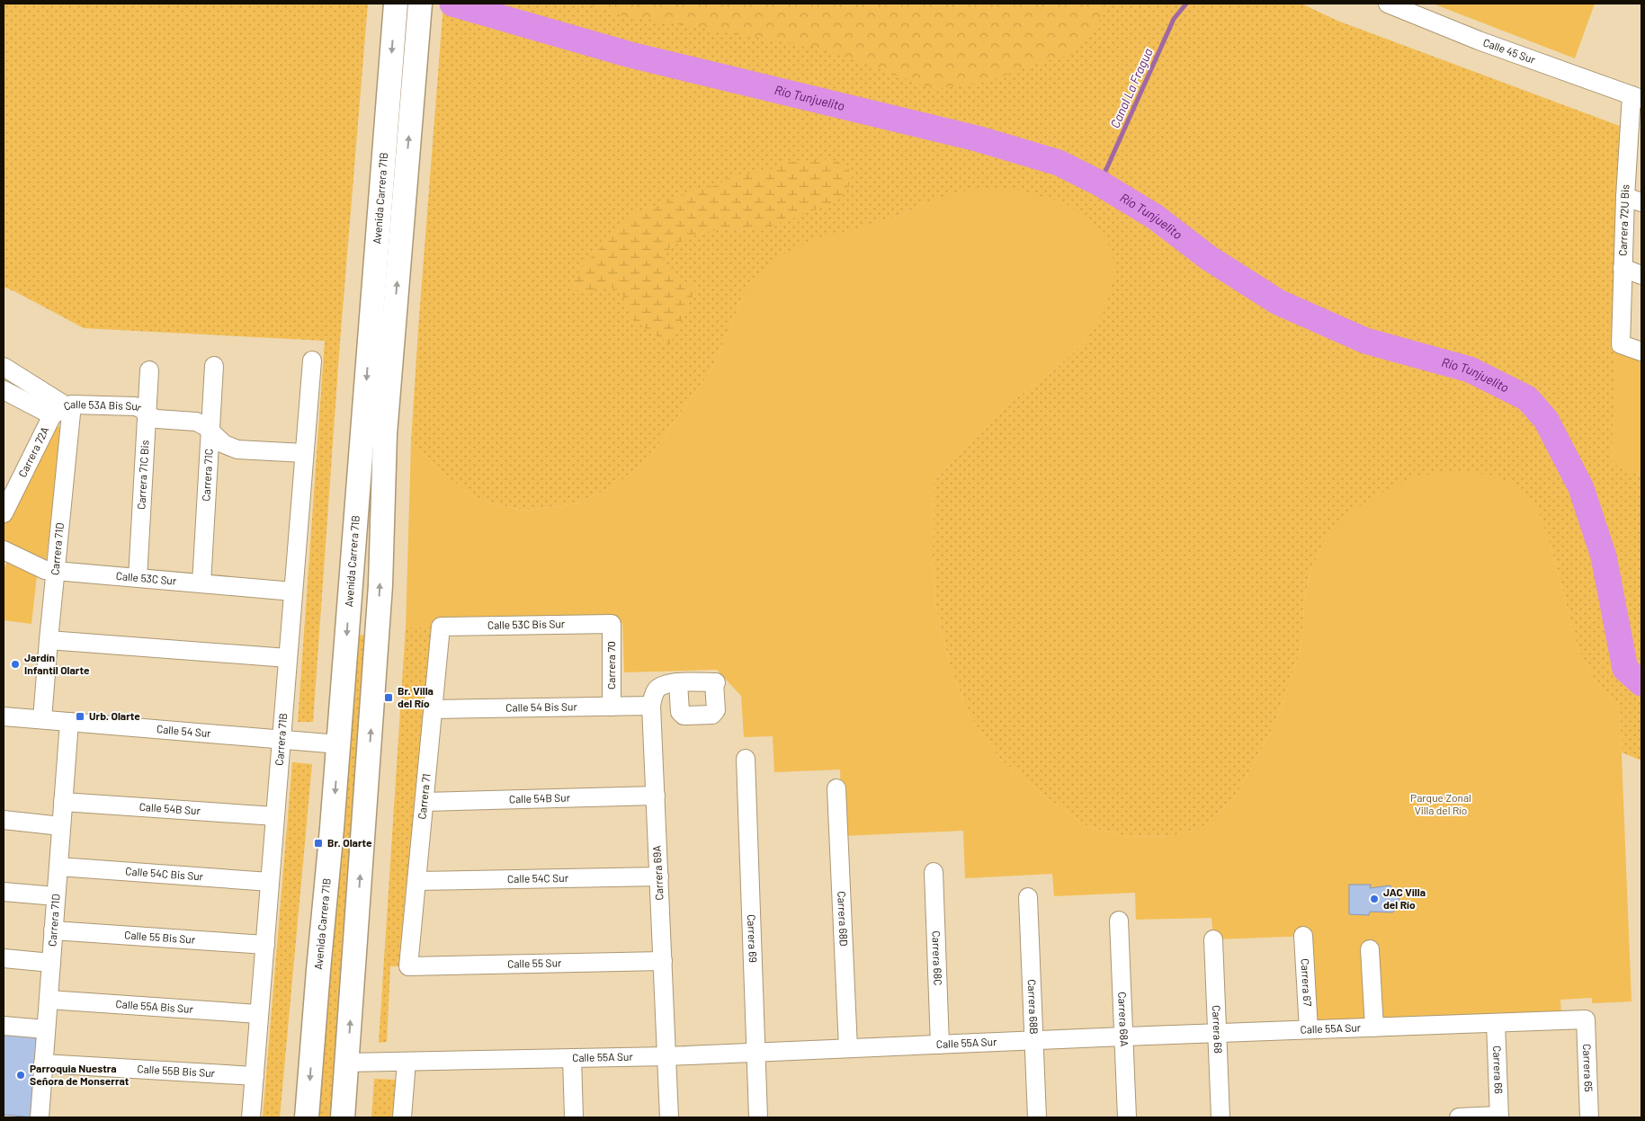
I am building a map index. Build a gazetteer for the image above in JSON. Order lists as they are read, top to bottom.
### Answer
{
  "streets": {
    "main road": ["Avenida Carrera 71B"],
    "street": [
      "Calle 45 Sur",
      "Carrera 72U Bis",
      "Calle 53A Bis Sur",
      "Carrera 72A",
      "Carrera 71C Bis",
      "Carrera 71C",
      "Carrera 71D",
      "Calle 53C Sur",
      "Calle 53C Bis Sur",
      "Carrera 70",
      "Calle 54 Bis Sur",
      "Calle 54 Sur",
      "Carrera 71B",
      "Carrera 71",
      "Calle 54B Sur",
      "Carrera 69A",
      "Calle 54C Bis Sur",
      "Calle 54C Sur",
      "Carrera 68D",
      "Calle 55 Bis Sur",
      "Carrera 69",
      "Carrera 68C",
      "Calle 55 Sur",
      "Carrera 67",
      "Calle 55A Bis Sur",
      "Carrera 68B",
      "Carrera 68A",
      "Carrera 68",
      "Calle 55A Sur",
      "Carrera 65",
      "Carrera 66",
      "Calle 55B Bis Sur"
    ]
  },
  "crossings": [
    ["Calle 45 Sur", "Carrera 72U Bis"],
    ["Avenida Carrera 71B", "Calle 54 Sur"],
    ["Avenida Carrera 71B", "Calle 55A Sur"],
    ["Calle 53A Bis Sur", "Carrera 72A"],
    ["Calle 53A Bis Sur", "Carrera 71C Bis"],
    ["Calle 53A Bis Sur", "Carrera 71C"],
    ["Calle 53A Bis Sur", "Carrera 71D"],
    ["Calle 53A Bis Sur", "Carrera 71B"],
    ["Carrera 72A", "Carrera 71D"],
    ["Carrera 71C Bis", "Calle 53C Sur"],
    ["Carrera 71C", "Calle 53C Sur"],
    ["Carrera 71D", "Calle 53C Sur"],
    ["Carrera 71D", "Calle 54 Sur"],
    ["Carrera 71D", "Calle 54B Sur"],
    ["Carrera 71D", "Calle 54C Bis Sur"],
    ["Carrera 71D", "Calle 55 Bis Sur"],
    ["Carrera 71D", "Calle 55A Bis Sur"],
    ["Carrera 71D", "Calle 55B Bis Sur"],
    ["Calle 53C Sur", "Carrera 71B"],
    ["Calle 53C Bis Sur", "Carrera 70"],
    ["Calle 53C Bis Sur", "Carrera 71"],
    ["Carrera 70", "Calle 54 Bis Sur"],
    ["Calle 54 Bis Sur", "Carrera 71"],
    ["Calle 54 Bis Sur", "Carrera 69A"],
    ["Calle 54 Sur", "Carrera 71B"],
    ["Carrera 71B", "Calle 54B Sur"],
    ["Carrera 71B", "Calle 54C Bis Sur"],
    ["Carrera 71B", "Calle 55 Bis Sur"],
    ["Carrera 71B", "Calle 55A Bis Sur"],
    ["Carrera 71B", "Calle 55B Bis Sur"],
    ["Carrera 71", "Calle 54B Sur"],
    ["Carrera 71", "Calle 54C Sur"],
    ["Carrera 71", "Calle 55 Sur"],
    ["Calle 54B Sur", "Carrera 69A"],
    ["Carrera 69A", "Calle 54C Sur"],
    ["Carrera 69A", "Calle 55 Sur"],
    ["Carrera 69A", "Calle 55A Sur"],
    ["Carrera 68D", "Calle 55A Sur"],
    ["Carrera 69", "Calle 55A Sur"],
    ["Carrera 68C", "Calle 55A Sur"],
    ["Carrera 67", "Calle 55A Sur"],
    ["Carrera 68B", "Calle 55A Sur"],
    ["Carrera 68A", "Calle 55A Sur"],
    ["Carrera 68", "Calle 55A Sur"],
    ["Calle 55A Sur", "Carrera 65"],
    ["Calle 55A Sur", "Carrera 66"]
  ],
  "water": ["Canal La Fragua", "Río Tunjuelito"],
  "parks": ["Parque Zonal Villa del Río"],
  "places": {
    "other": ["Jardín Infantil Olarte", "JAC Villa del Río", "Parroquia Nuestra Señora de Monserrat"],
    "transit": ["Br. Villa del Río", "Urb. Olarte", "Br. Olarte"]
  }
}
